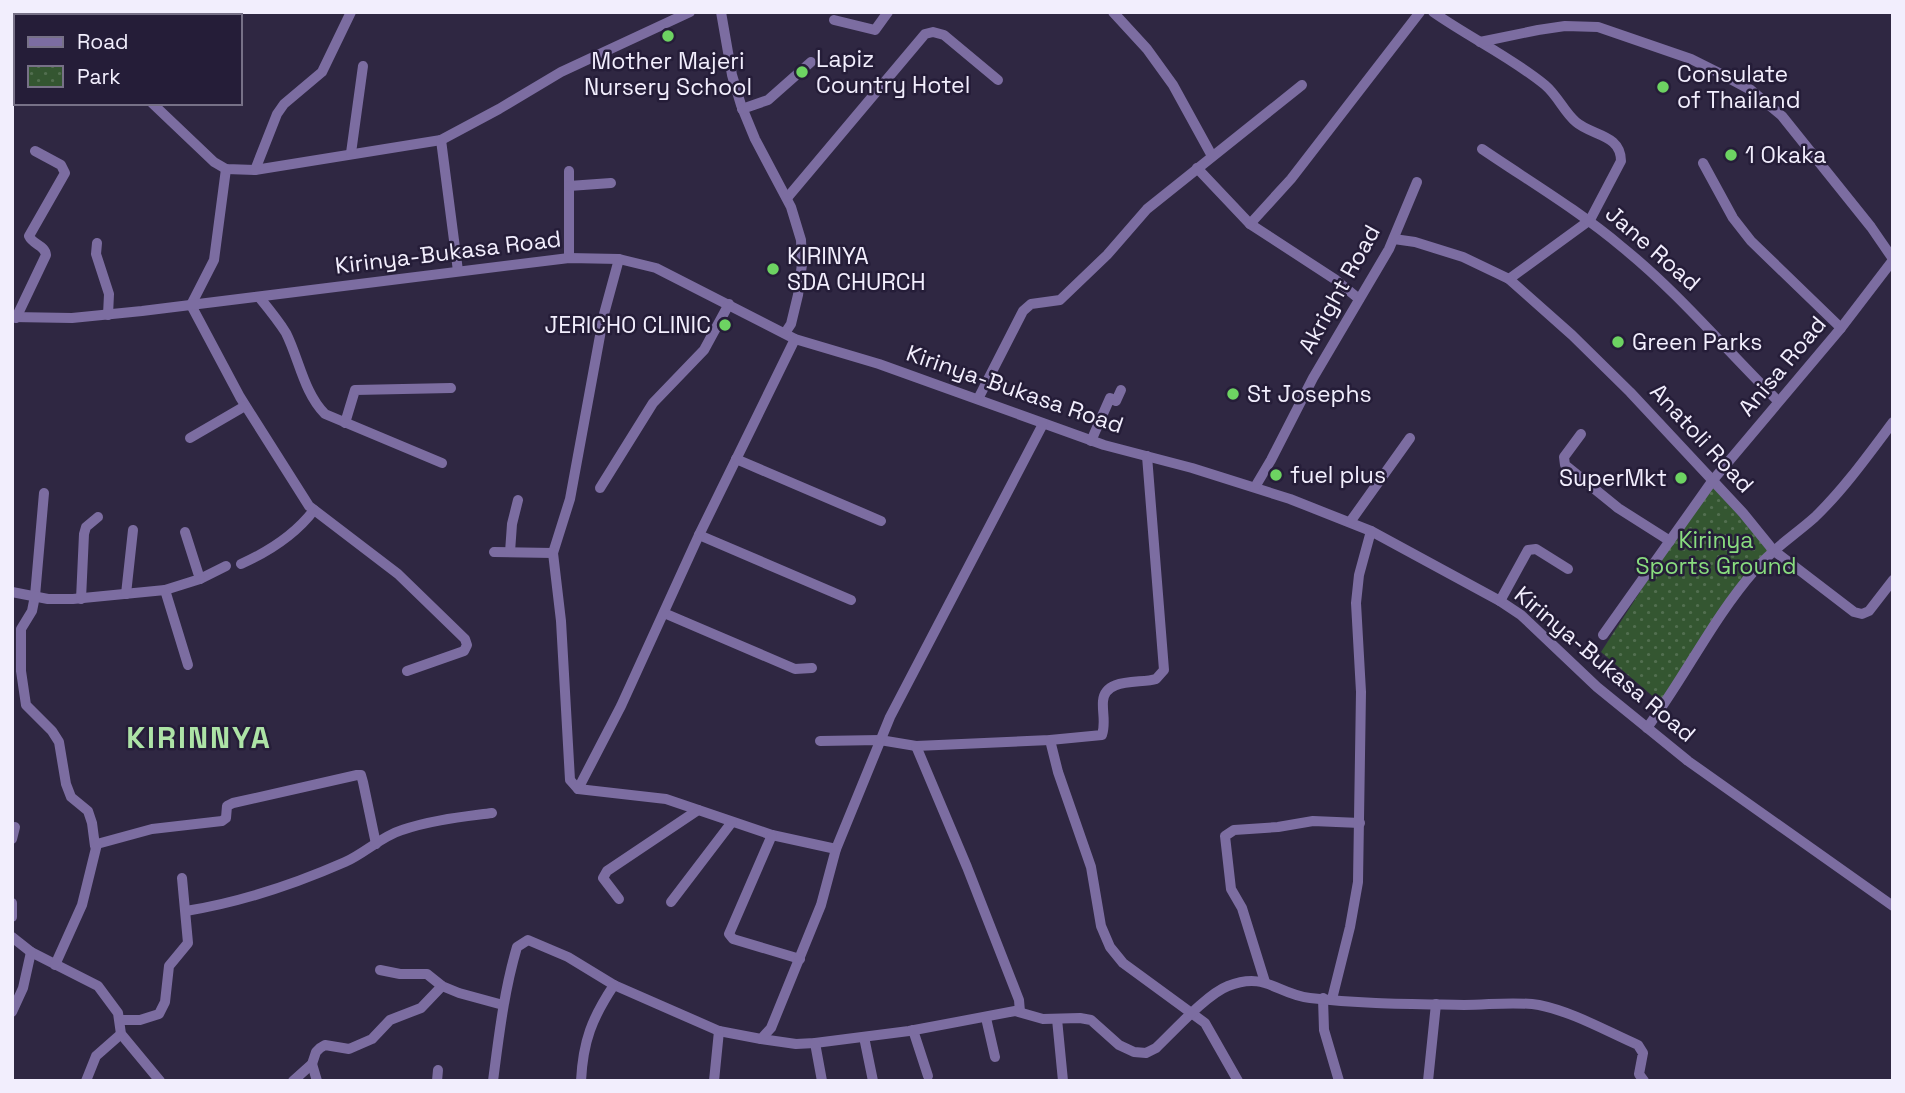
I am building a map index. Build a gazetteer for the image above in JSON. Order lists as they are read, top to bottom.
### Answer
{
  "streets": {
    "street": [
      "Jane Road",
      "Kirinya-Bukasa Road",
      "Akright Road",
      "Anisa Road",
      "Anatoli Road"
    ]
  },
  "crossings": [
    ["Jane Road", "Anisa Road"],
    ["Kirinya-Bukasa Road", "Akright Road"],
    ["Akright Road", "Anatoli Road"],
    ["Anisa Road", "Anatoli Road"]
  ],
  "districts": ["KIRINNYA"],
  "parks": ["Kirinya Sports Ground"],
  "places": [
    "Mother Majeri Nursery School",
    "Lapiz Country Hotel",
    "Consulate of Thailand",
    "1 Okaka",
    "KIRINYA SDA CHURCH",
    "JERICHO CLINIC",
    "Green Parks",
    "St Josephs",
    "fuel plus",
    "SuperMkt"
  ],
  "legend": ["Road", "Park"]
}
